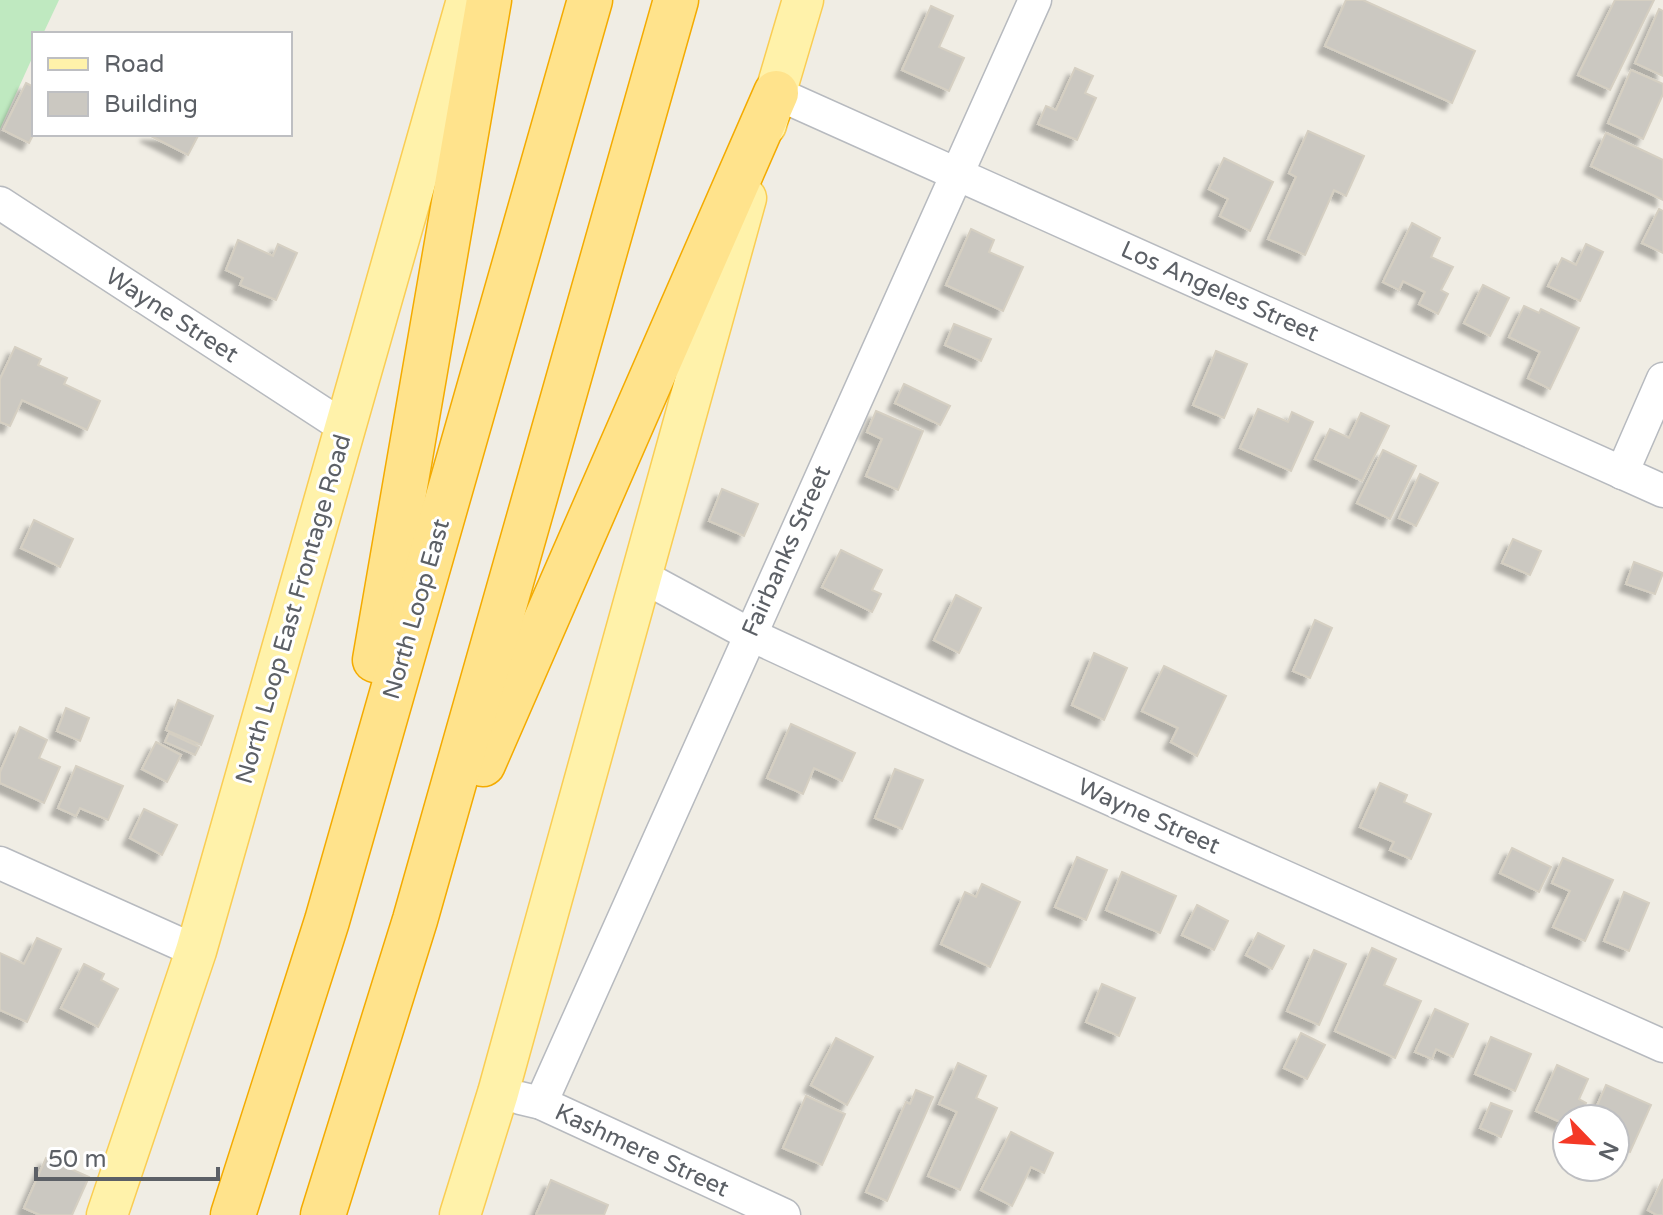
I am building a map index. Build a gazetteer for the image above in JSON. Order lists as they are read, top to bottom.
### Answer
{
  "streets": {
    "highway": ["North Loop East"],
    "main road": ["North Loop East Frontage Road"],
    "street": [
      "Los Angeles Street",
      "Wayne Street",
      "Fairbanks Street",
      "Kashmere Street"
    ]
  },
  "crossings": [
    ["Los Angeles Street", "Fairbanks Street"],
    ["Wayne Street", "Fairbanks Street"],
    ["Wayne Street", "North Loop East Frontage Road"],
    ["Fairbanks Street", "Kashmere Street"]
  ],
  "legend": ["Road", "Building"],
  "scale_bar": "50 m",
  "north": "bottom right"
}
